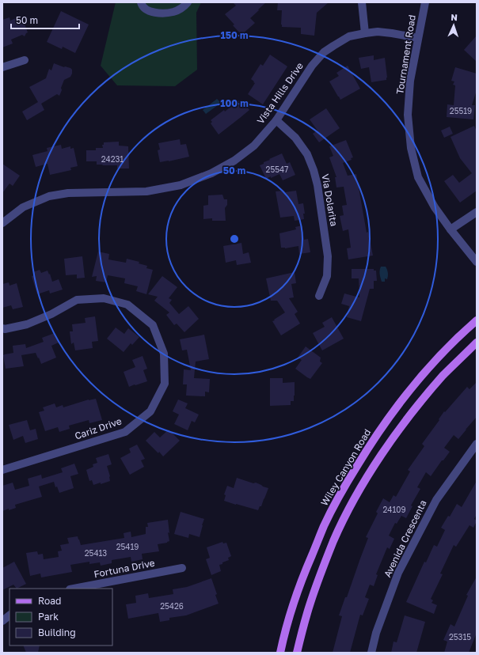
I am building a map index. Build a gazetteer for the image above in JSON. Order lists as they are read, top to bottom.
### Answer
{
  "streets": {
    "main road": ["Wiley Canyon Road"],
    "street": [
      "Tournament Road",
      "Vista Hills Drive",
      "Via Dolarita",
      "Cariz Drive",
      "Avenida Crescenta",
      "Fortuna Drive"
    ]
  },
  "crossings": [
    ["Tournament Road", "Vista Hills Drive"],
    ["Vista Hills Drive", "Via Dolarita"]
  ],
  "house_numbers": [
    "25519",
    "24231",
    "25547",
    "24109",
    "25419",
    "25413",
    "25426",
    "25315"
  ],
  "legend": ["Road", "Park", "Building"],
  "scale_bar": "50 m",
  "north": "top",
  "rings": ["150 m", "100 m", "50 m"]
}
